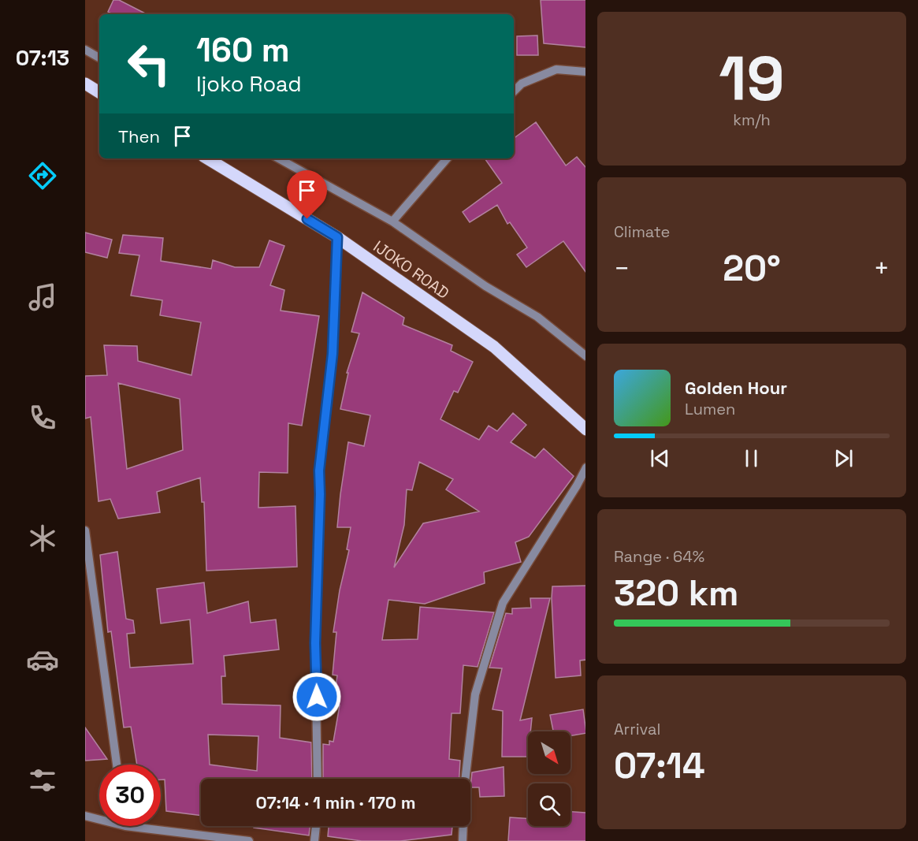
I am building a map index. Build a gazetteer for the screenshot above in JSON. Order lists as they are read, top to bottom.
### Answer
{
  "streets": {
    "main road": ["IJOKO ROAD"]
  },
  "north": "bottom right",
  "page": {
    "tabs": "07:13",
    "tile": [
      ["19", "km/h"],
      "Climate",
      ["Range · 64%", "320 km"],
      ["Arrival", "07:14"]
    ],
    "turn": ["160 m", "Ijoko Road"],
    "then": "Then",
    "heat": ["−", "20°", "+"],
    "song": ["Golden Hour", "Lumen"],
    "limit": "30",
    "trip": "07:14 · 1 min · 170 m"
  }
}
